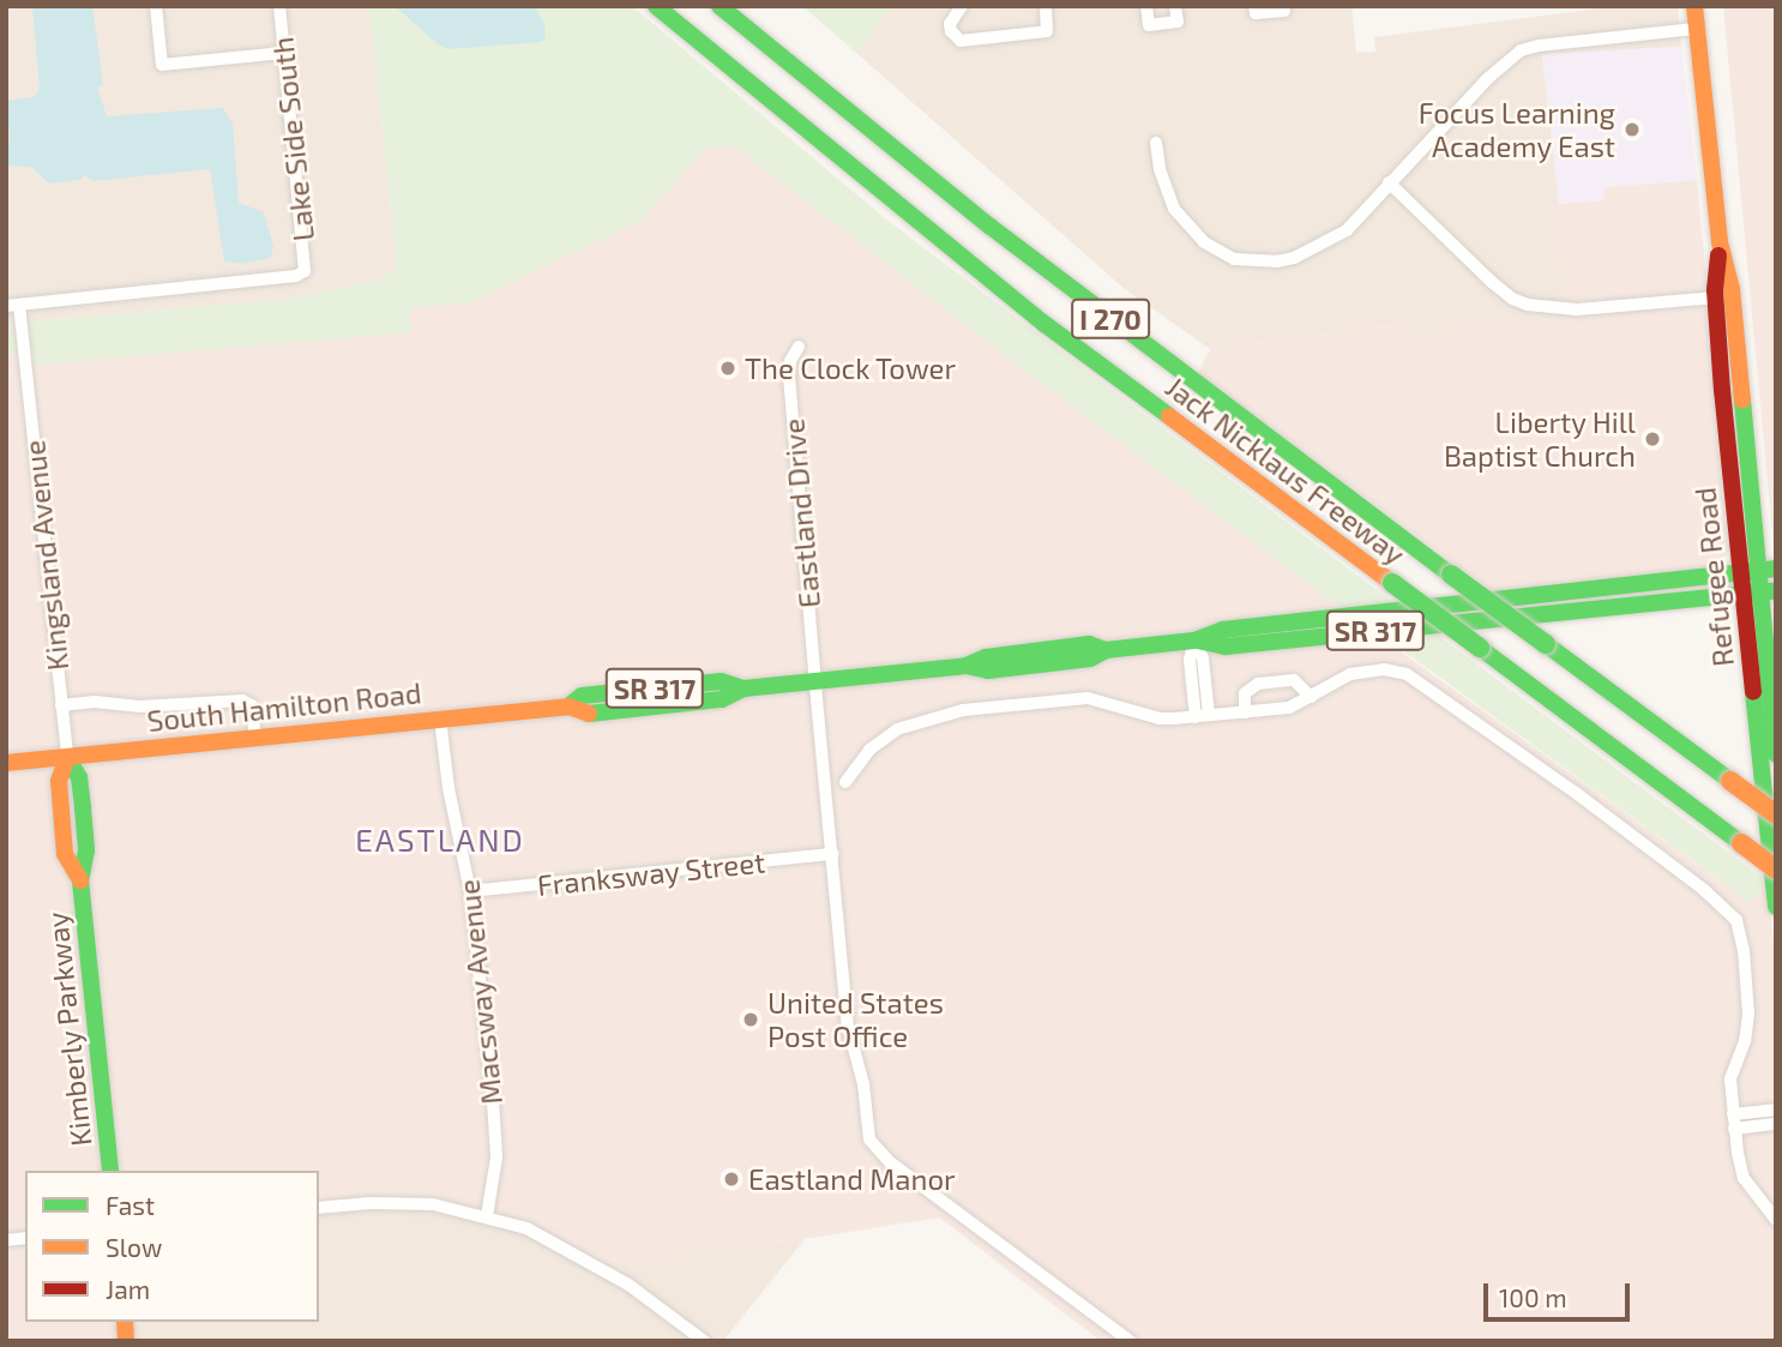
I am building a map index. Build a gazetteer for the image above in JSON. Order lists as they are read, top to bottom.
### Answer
{
  "streets": {
    "main road": [
      "I 270",
      "Jack Nicklaus Freeway",
      "Refugee Road",
      "SR 317",
      "South Hamilton Road",
      "Kimberly Parkway"
    ],
    "street": [
      "Lake Side South",
      "Eastland Drive",
      "Kingsland Avenue",
      "Franksway Street",
      "Macsway Avenue"
    ]
  },
  "crossings": [
    ["Lake Side South", "Kingsland Avenue"],
    ["Eastland Drive", "South Hamilton Road"],
    ["Eastland Drive", "Franksway Street"],
    ["Kingsland Avenue", "South Hamilton Road"],
    ["Kingsland Avenue", "Kimberly Parkway"],
    ["Refugee Road", "South Hamilton Road"],
    ["South Hamilton Road", "Macsway Avenue"],
    ["South Hamilton Road", "Kimberly Parkway"],
    ["Franksway Street", "Macsway Avenue"]
  ],
  "districts": ["EASTLAND"],
  "places": [
    "Focus Learning Academy East",
    "The Clock Tower",
    "Liberty Hill Baptist Church",
    "United States Post Office",
    "Eastland Manor"
  ],
  "legend": ["Fast", "Slow", "Jam"],
  "scale_bar": "100 m"
}
